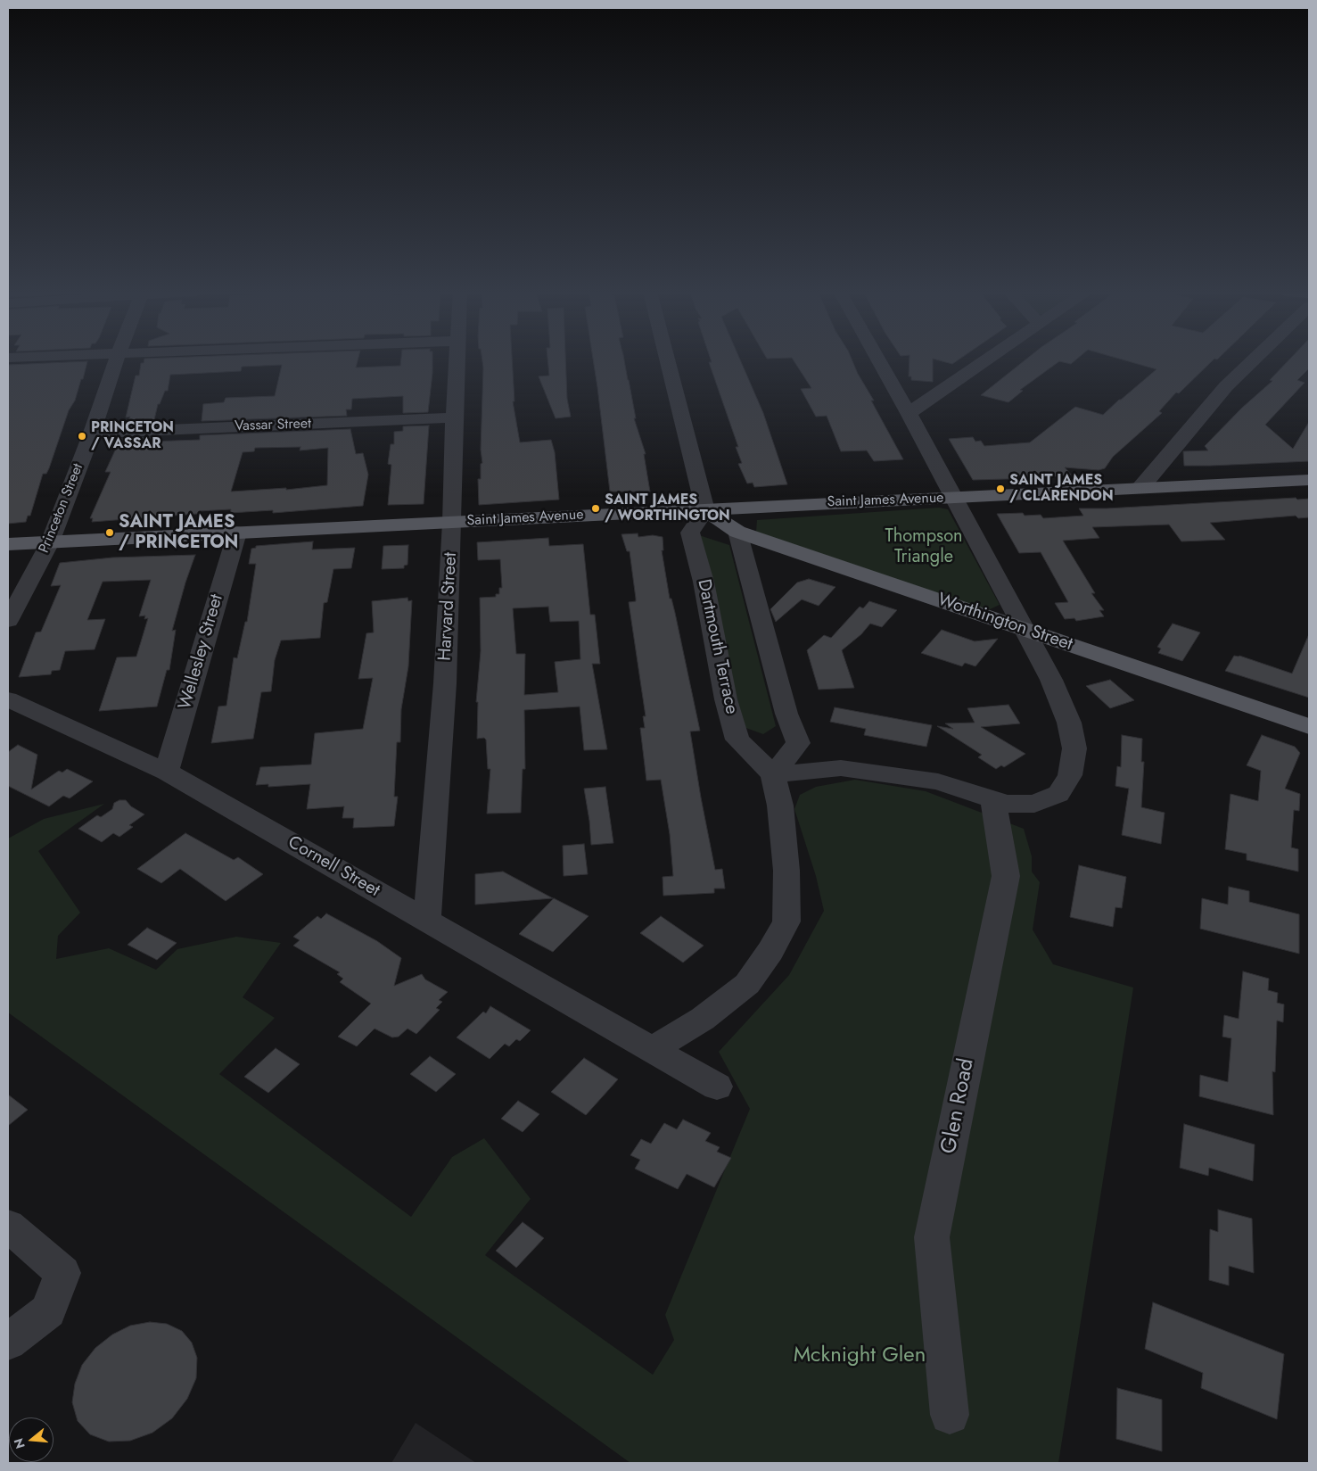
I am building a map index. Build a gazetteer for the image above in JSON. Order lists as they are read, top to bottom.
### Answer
{
  "streets": {
    "main road": ["Saint James Avenue", "Worthington Street"],
    "street": [
      "Vassar Street",
      "Princeton Street",
      "Harvard Street",
      "Dartmouth Terrace",
      "Wellesley Street",
      "Cornell Street",
      "Glen Road"
    ]
  },
  "crossings": [
    ["Vassar Street", "Princeton Street"],
    ["Vassar Street", "Harvard Street"],
    ["Saint James Avenue", "Princeton Street"],
    ["Saint James Avenue", "Harvard Street"],
    ["Saint James Avenue", "Worthington Street"],
    ["Saint James Avenue", "Dartmouth Terrace"],
    ["Saint James Avenue", "Wellesley Street"],
    ["Harvard Street", "Cornell Street"],
    ["Worthington Street", "Dartmouth Terrace"],
    ["Wellesley Street", "Cornell Street"]
  ],
  "parks": ["Thompson Triangle", "Mcknight Glen"],
  "places": [
    "PRINCETON / VASSAR",
    "SAINT JAMES / CLARENDON",
    "SAINT JAMES / WORTHINGTON",
    "SAINT JAMES / PRINCETON"
  ],
  "north": "left"
}
